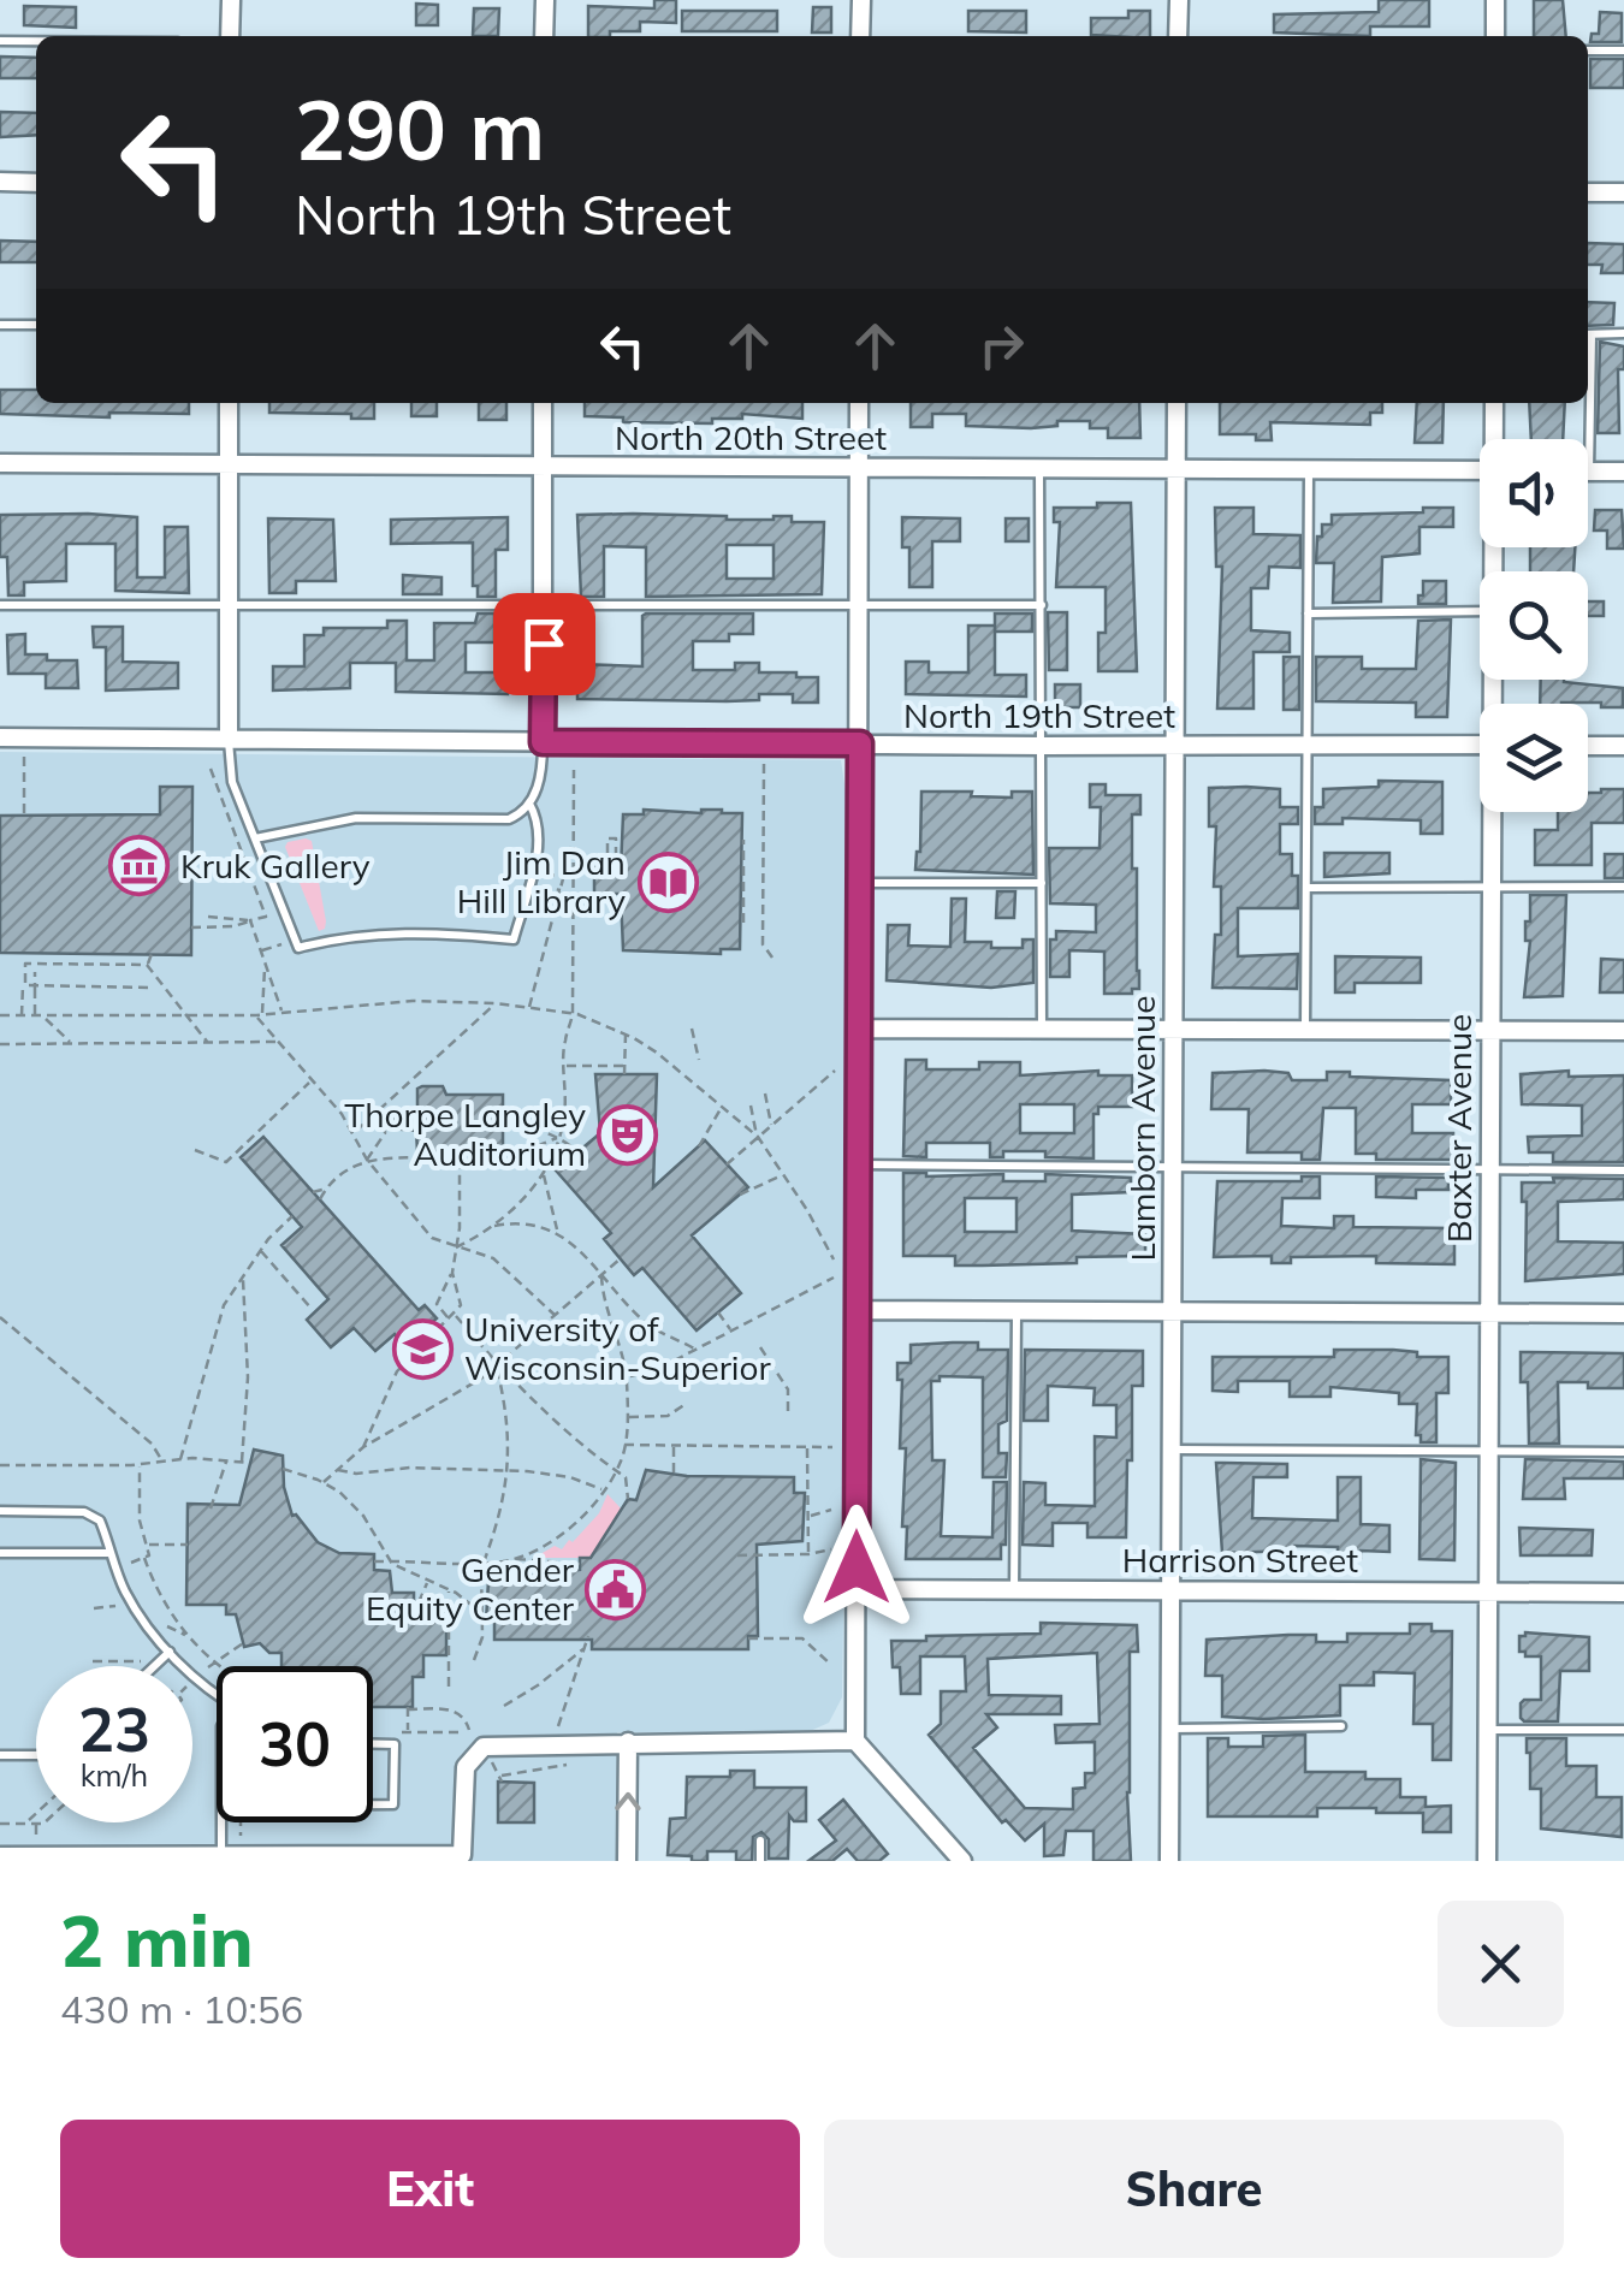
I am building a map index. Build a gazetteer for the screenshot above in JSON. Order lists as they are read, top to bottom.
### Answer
{
  "streets": {
    "street": [
      "North 20th Street",
      "North 19th Street",
      "Lamborn Avenue",
      "Baxter Avenue",
      "Harrison Street"
    ]
  },
  "crossings": [
    ["North 20th Street", "Lamborn Avenue"],
    ["North 19th Street", "Lamborn Avenue"],
    ["Lamborn Avenue", "Harrison Street"],
    ["Baxter Avenue", "Harrison Street"]
  ],
  "places": {
    "museum": ["Kruk Gallery"],
    "library": ["Jim Dan Hill Library"],
    "theatre": ["Thorpe Langley Auditorium"],
    "school or university": ["University of Wisconsin-Superior"],
    "public building": ["Gender Equity Center"]
  },
  "page": {
    "turn": ["290 m", "North 19th Street"],
    "speed": "23 km/h",
    "limit": "30",
    "heading": ["2 min", "430 m · 10:56"],
    "buttons": ["Exit", "Share"]
  }
}
